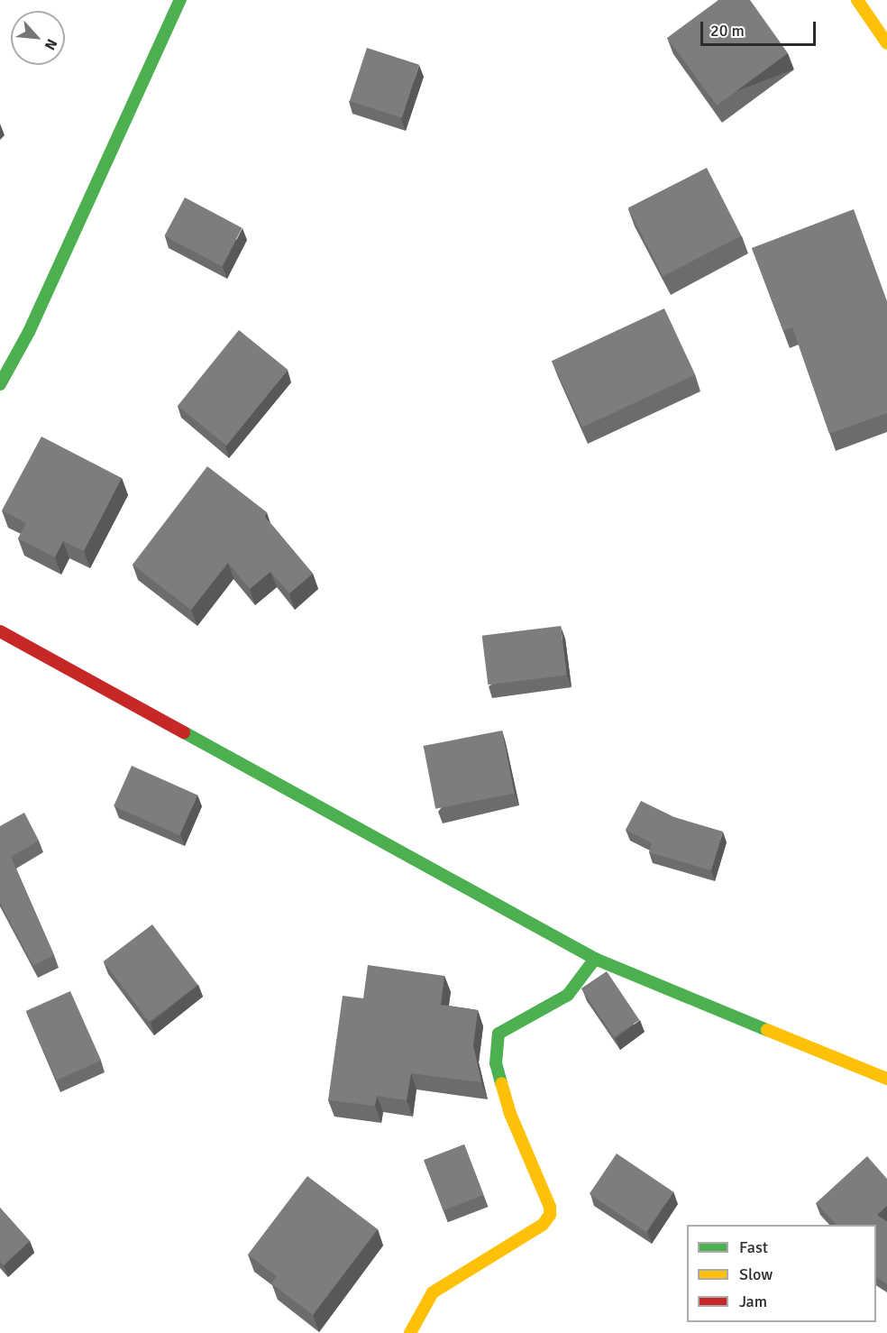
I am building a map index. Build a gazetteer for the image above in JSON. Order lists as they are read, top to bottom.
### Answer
{
  "legend": ["Fast", "Slow", "Jam"],
  "scale_bar": "20 m",
  "north": "bottom right"
}
